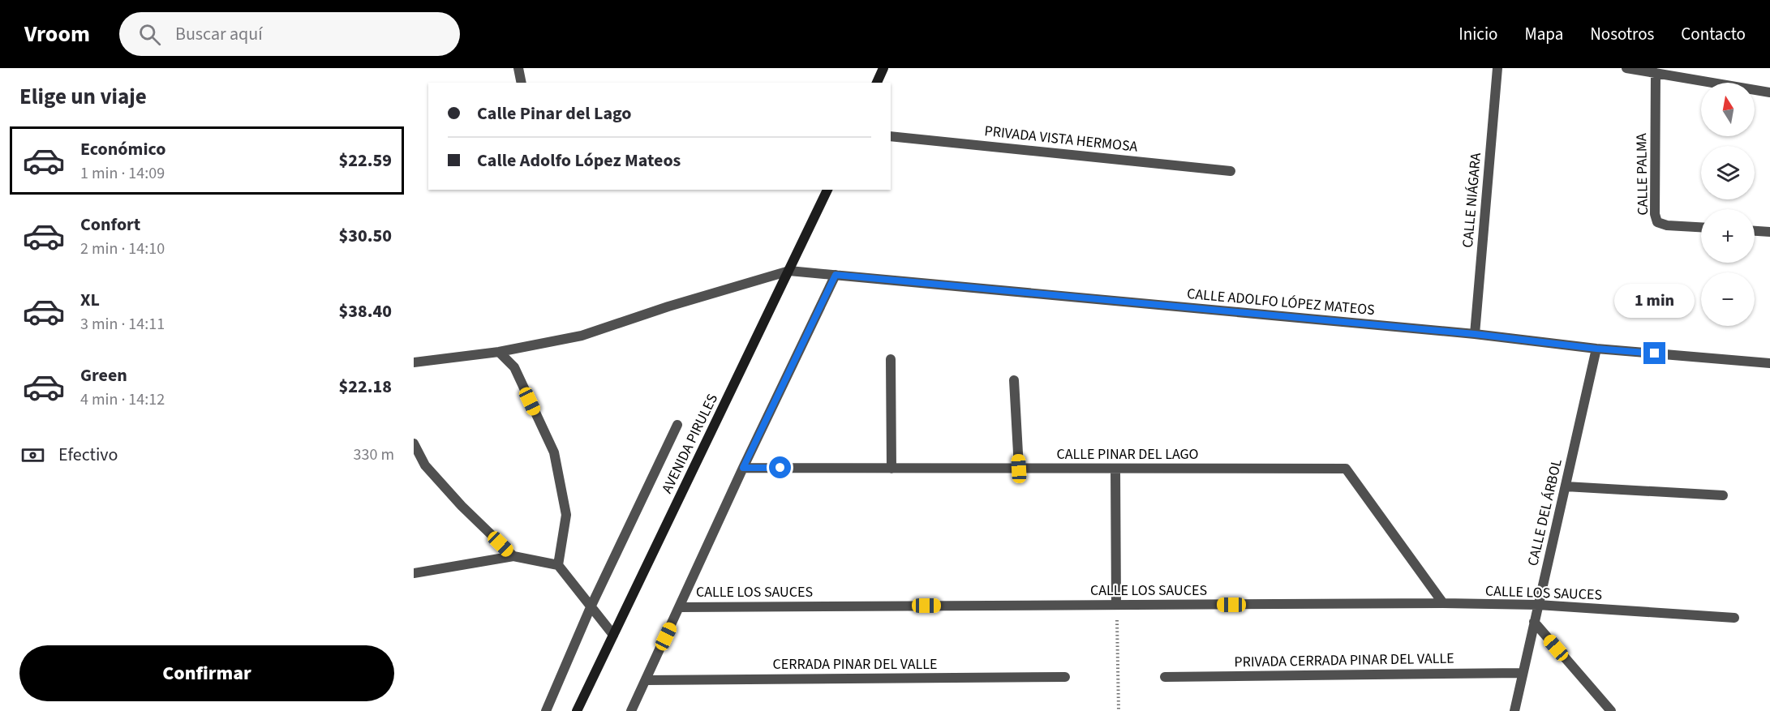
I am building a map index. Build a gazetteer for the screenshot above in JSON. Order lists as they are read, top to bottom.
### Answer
{
  "streets": {
    "street": [
      "PRIVADA VISTA HERMOSA",
      "CALLE PALMA",
      "CALLE NIÁGARA",
      "CALLE ADOLFO LÓPEZ MATEOS",
      "AVENIDA PIRULES",
      "CALLE PINAR DEL LAGO",
      "CALLE DEL ÁRBOL",
      "CALLE LOS SAUCES",
      "PRIVADA CERRADA PINAR DEL VALLE",
      "CERRADA PINAR DEL VALLE"
    ]
  },
  "crossings": [
    ["CALLE NIÁGARA", "CALLE ADOLFO LÓPEZ MATEOS"],
    ["CALLE ADOLFO LÓPEZ MATEOS", "AVENIDA PIRULES"],
    ["CALLE ADOLFO LÓPEZ MATEOS", "CALLE DEL ÁRBOL"],
    ["CALLE PINAR DEL LAGO", "CALLE LOS SAUCES"],
    ["CALLE DEL ÁRBOL", "CALLE LOS SAUCES"],
    ["CALLE DEL ÁRBOL", "PRIVADA CERRADA PINAR DEL VALLE"]
  ],
  "north": "top",
  "page": {
    "header": "Vroom",
    "search": "Buscar aquí",
    "nav": [
      "Inicio",
      "Mapa",
      "Nosotros",
      "Contacto"
    ],
    "heading": "Elige un viaje",
    "map_buttons": ["+", "−"],
    "banner": ["Calle Pinar del Lago", "Calle Adolfo López Mateos"],
    "list": [
      {
        "name": "Económico",
        "note": "1 min · 14:09",
        "value": "$22.59"
      },
      {
        "name": "Confort",
        "note": "2 min · 14:10",
        "value": "$30.50"
      },
      {
        "name": "XL",
        "note": "3 min · 14:11",
        "value": "$38.40"
      },
      {
        "name": "Green",
        "note": "4 min · 14:12",
        "value": "$22.18"
      }
    ],
    "bubble": "1 min",
    "pay": ["Efectivo", "330 m"],
    "buttons": "Confirmar"
  }
}
